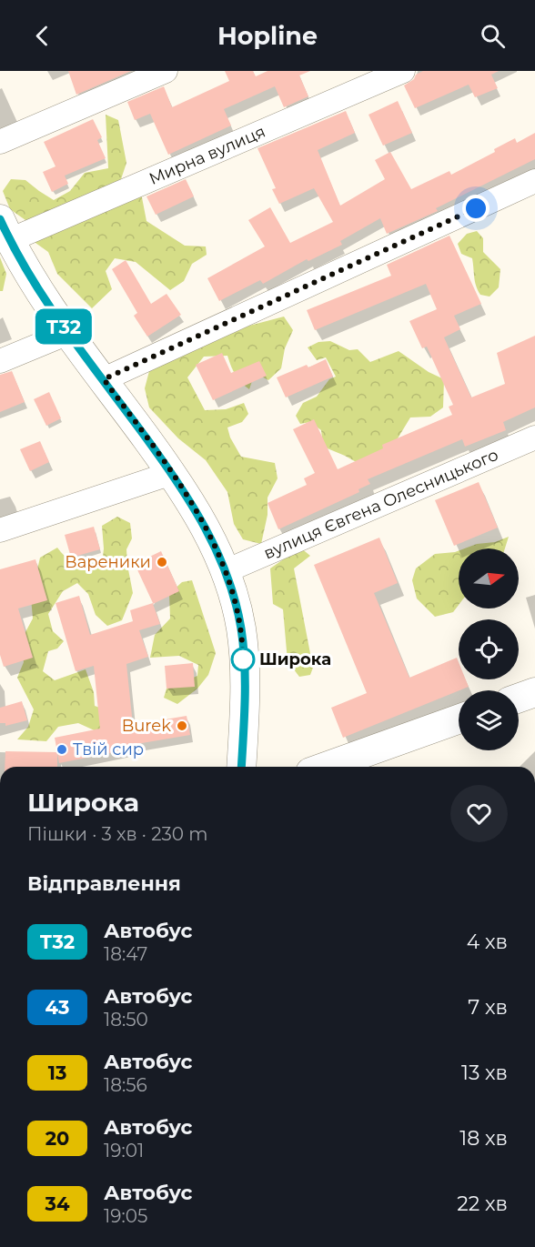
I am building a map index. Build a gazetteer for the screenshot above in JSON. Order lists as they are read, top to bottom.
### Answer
{
  "streets": {
    "street": ["Мирна вулиця", "вулиця Євгена Олесницького"]
  },
  "places": [
    "Вареники",
    "Широка",
    "Burek",
    "Твій сир"
  ],
  "lines": ["bus line Т32"],
  "north": "right",
  "page": {
    "header": "Hopline",
    "on_map": "Т32",
    "heading": [
      ["Широка", "Пішки · 3 хв · 230 m"],
      "Відправлення"
    ],
    "list": [
      {
        "mark": "Т32",
        "name": "Автобус",
        "note": "18:47",
        "value": "4 хв"
      },
      {
        "mark": "43",
        "name": "Автобус",
        "note": "18:50",
        "value": "7 хв"
      },
      {
        "mark": "13",
        "name": "Автобус",
        "note": "18:56",
        "value": "13 хв"
      },
      {
        "mark": "20",
        "name": "Автобус",
        "note": "19:01",
        "value": "18 хв"
      },
      {
        "mark": "34",
        "name": "Автобус",
        "note": "19:05",
        "value": "22 хв"
      }
    ]
  }
}
